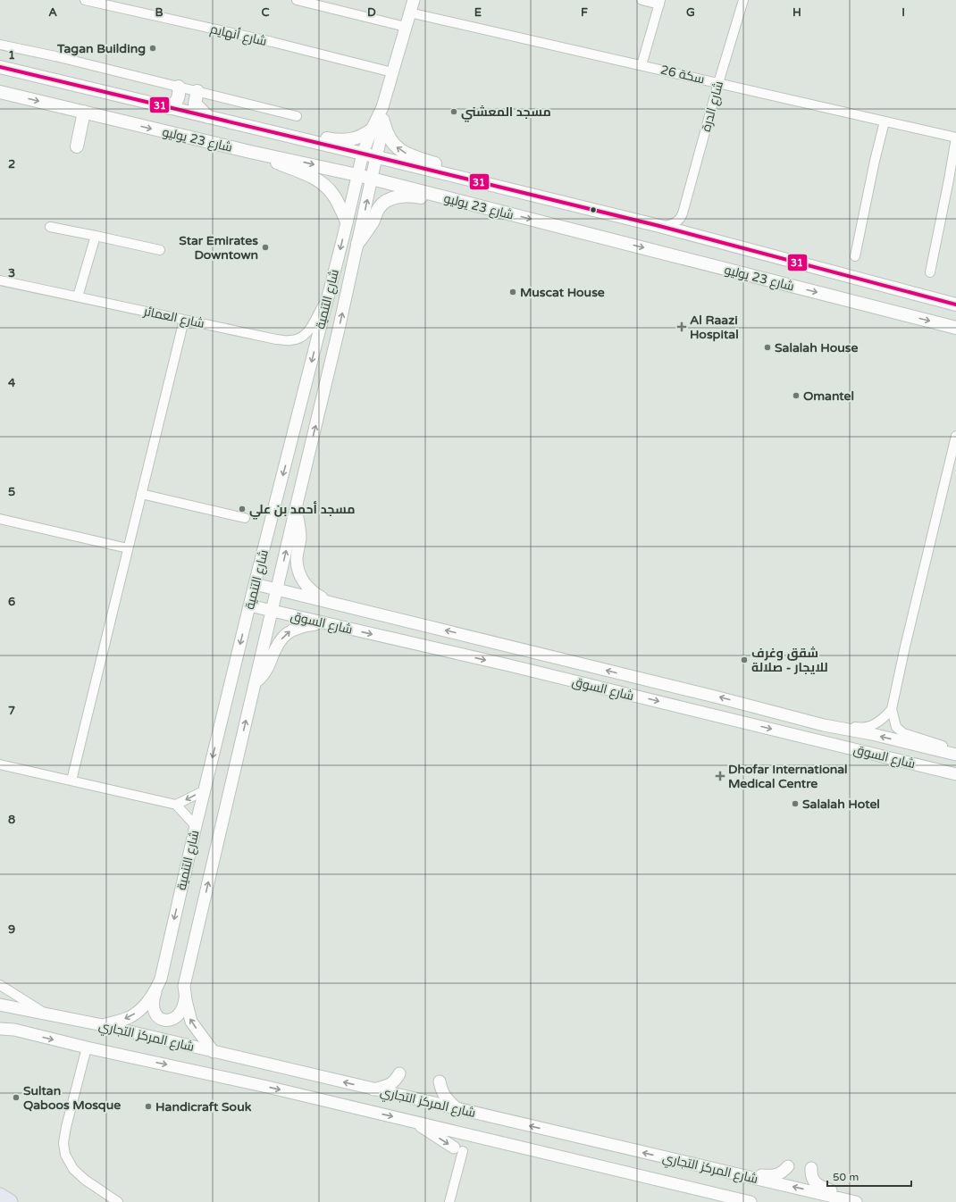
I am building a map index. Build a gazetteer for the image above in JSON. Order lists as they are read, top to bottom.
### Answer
{
  "streets": {
    "main road": ["شارع 23 يوليو"],
    "street": [
      "شارع أنهايم",
      "سكة 26",
      "شارع الدرة",
      "شارع التنمية",
      "شارع العمائر",
      "شارع السوق",
      "شارع المركز التجاري"
    ]
  },
  "crossings": [
    ["شارع أنهايم", "شارع التنمية"],
    ["سكة 26", "شارع الدرة"],
    ["سكة 26", "شارع التنمية"],
    ["شارع 23 يوليو", "شارع التنمية"],
    ["شارع التنمية", "شارع العمائر"],
    ["شارع التنمية", "شارع السوق"],
    ["شارع التنمية", "شارع المركز التجاري"]
  ],
  "places": {
    "other": [
      "Tagan Building",
      "مسجد المعشني",
      "Star Emirates Downtown",
      "Muscat House",
      "Salalah House",
      "Omantel",
      "مسجد أحمد بن علي",
      "شقق وغرف للايجار - صلالة",
      "Salalah Hotel",
      "Sultan Qaboos Mosque",
      "Handicraft Souk"
    ],
    "health": ["Al Raazi Hospital", "Dhofar International Medical Centre"]
  },
  "lines": ["transit line 31"],
  "scale_bar": "50 m",
  "grid": {
    "columns": [
      "A",
      "B",
      "C",
      "D",
      "E",
      "F",
      "G",
      "H",
      "I"
    ],
    "rows": [
      "1",
      "2",
      "3",
      "4",
      "5",
      "6",
      "7",
      "8",
      "9"
    ]
  }
}
